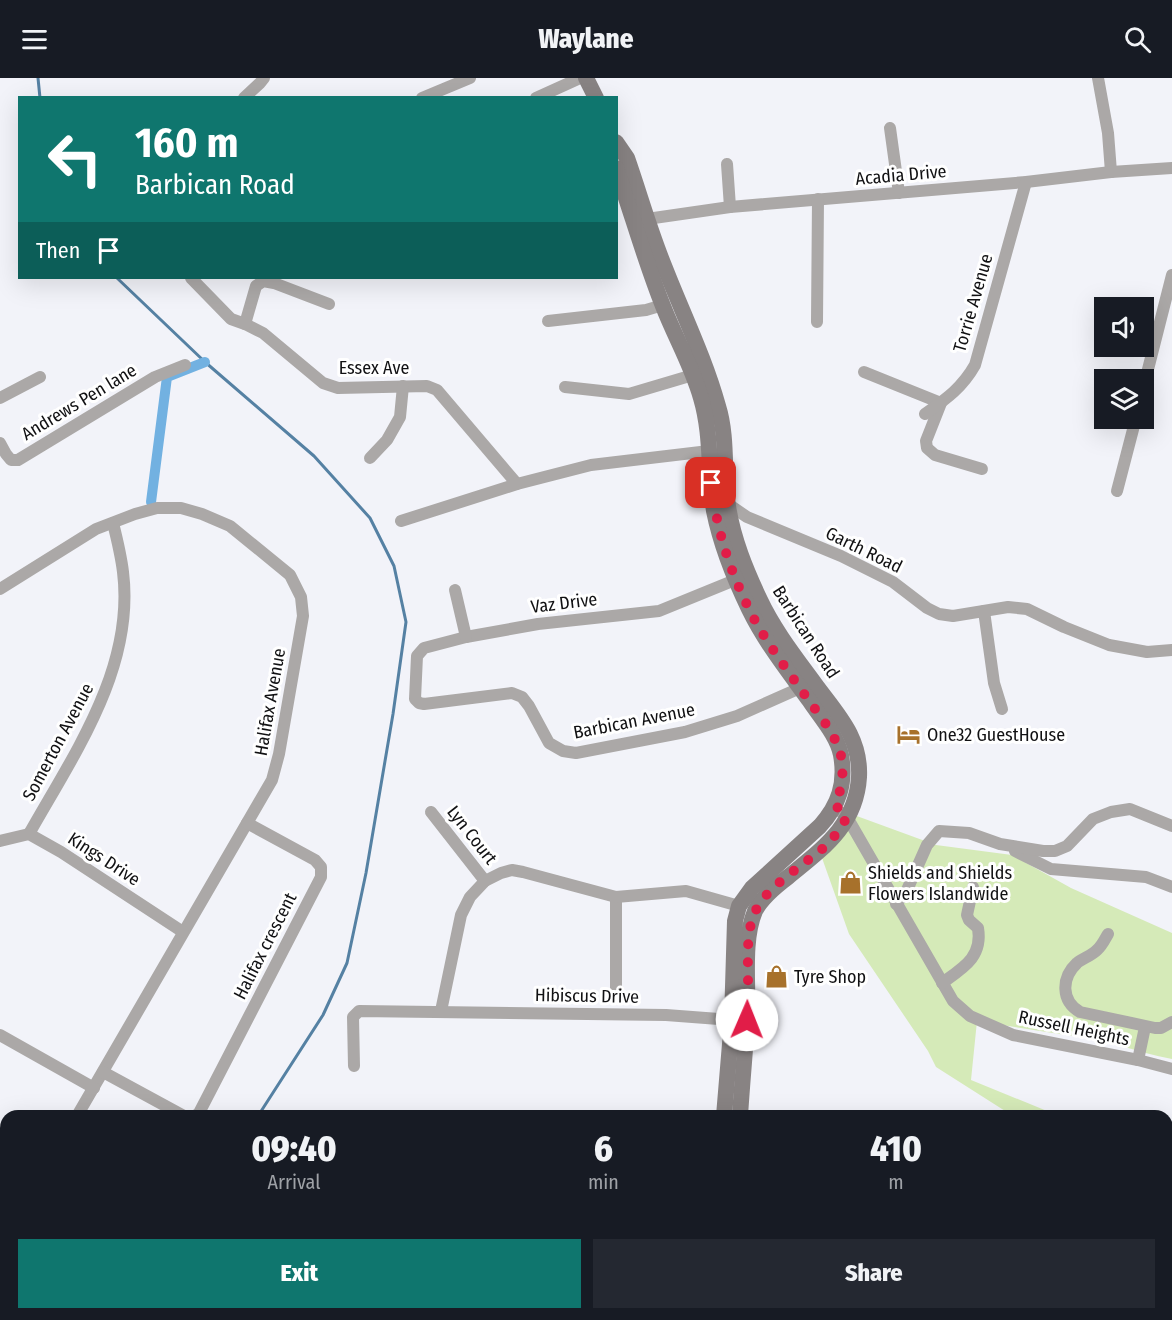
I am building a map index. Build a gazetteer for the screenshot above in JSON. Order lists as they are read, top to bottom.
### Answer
{
  "streets": {
    "main road": ["Barbican Road"],
    "street": [
      "Acadia Drive",
      "Torrie Avenue",
      "Essex Ave",
      "Andrews Pen lane",
      "Garth Road",
      "Vaz Drive",
      "Halifax Avenue",
      "Barbican Avenue",
      "Somerton Avenue",
      "Lyn Court",
      "Kings Drive",
      "Halifax crescent",
      "Hibiscus Drive",
      "Russell Heights"
    ]
  },
  "crossings": [
    ["Acadia Drive", "Torrie Avenue"],
    ["Acadia Drive", "Barbican Road"],
    ["Garth Road", "Barbican Road"],
    ["Vaz Drive", "Barbican Road"],
    ["Vaz Drive", "Barbican Avenue"],
    ["Barbican Road", "Barbican Avenue"],
    ["Barbican Road", "Hibiscus Drive"],
    ["Barbican Road", "Russell Heights"],
    ["Halifax Avenue", "Somerton Avenue"],
    ["Halifax Avenue", "Kings Drive"],
    ["Halifax Avenue", "Halifax crescent"],
    ["Somerton Avenue", "Kings Drive"]
  ],
  "places": {
    "hotel": ["One32 GuestHouse"],
    "shop": ["Shields and Shields Flowers Islandwide", "Tyre Shop"]
  },
  "page": {
    "header": "Waylane",
    "turn": ["160 m", "Barbican Road"],
    "then": "Then",
    "eta": [
      "09:40",
      "Arrival",
      "6",
      "min",
      "410",
      "m"
    ],
    "buttons": ["Exit", "Share"]
  }
}
